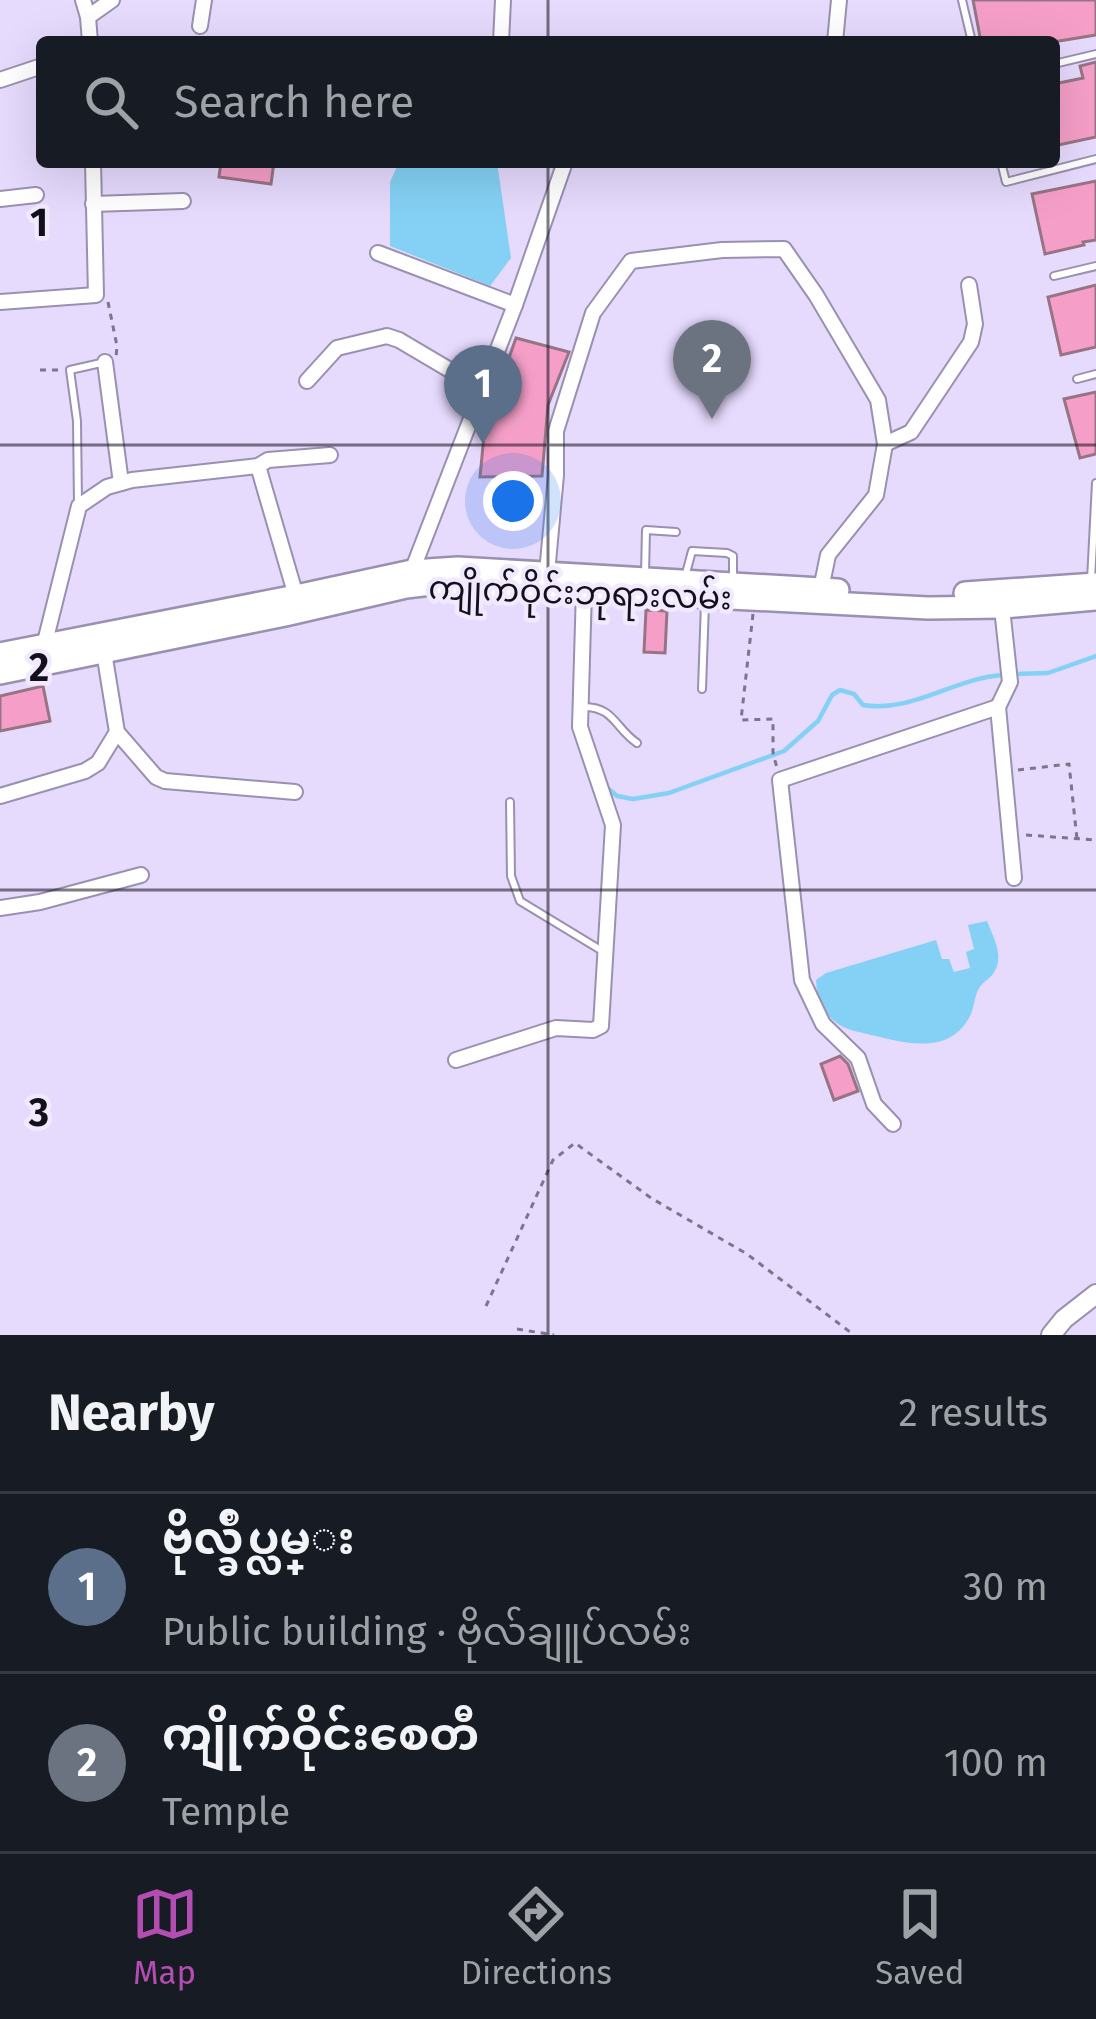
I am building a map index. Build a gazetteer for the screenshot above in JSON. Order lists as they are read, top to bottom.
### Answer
{
  "streets": {
    "main road": ["ကျိုက်ဝိုင်းဘုရားလမ်း"]
  },
  "page": {
    "search": "Search here",
    "pins": ["2", "1"],
    "heading": ["Nearby", "2 results"],
    "list": [
      {
        "mark": "1",
        "name": "ဗိုလ္ခ်ဳပ္လမ္း",
        "note": "Public building · ဗိုလ်ချူပ်လမ်း",
        "value": "30 m"
      },
      {
        "mark": "2",
        "name": "ကျိုက်ဝိုင်းစေတီ",
        "note": "Temple",
        "value": "100 m"
      }
    ],
    "nav": ["Map", "Directions", "Saved"]
  },
  "grid": {
    "rows": ["1", "2", "3"]
  }
}
